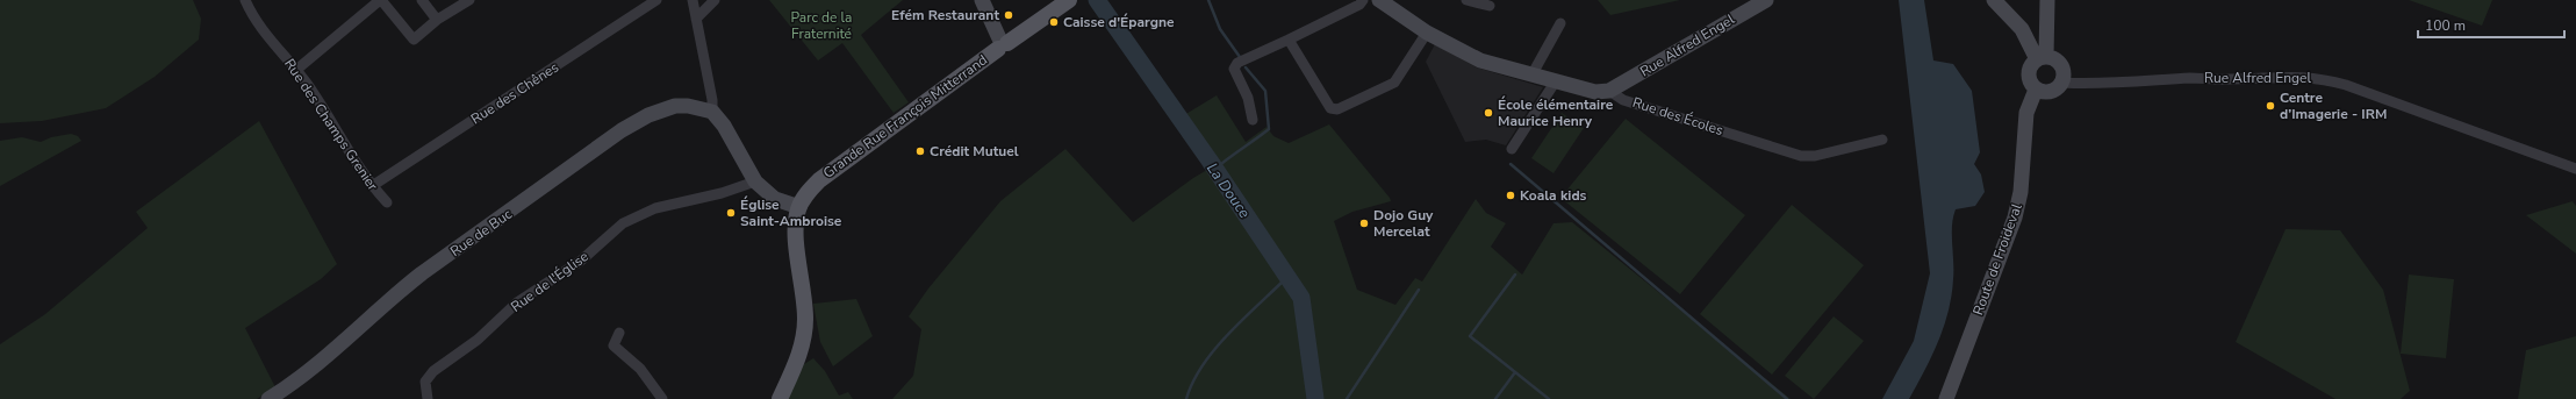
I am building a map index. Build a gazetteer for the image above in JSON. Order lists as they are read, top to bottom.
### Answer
{
  "streets": {
    "main road": ["Grande Rue François Mitterrand"],
    "street": [
      "Rue Alfred Engel",
      "Rue des Chênes",
      "Rue des Écoles",
      "Rue des Champs Grenier",
      "Rue de Buc",
      "Route de Froideval",
      "Rue de l'Église"
    ]
  },
  "crossings": [
    ["Rue Alfred Engel", "Rue des Écoles"],
    ["Rue Alfred Engel", "Route de Froideval"],
    ["Rue des Chênes", "Rue des Champs Grenier"]
  ],
  "water": ["La Douce"],
  "parks": ["Parc de la Fraternité"],
  "places": [
    "Efém Restaurant",
    "Caisse d'Épargne",
    "Centre d’Imagerie - IRM",
    "École élémentaire Maurice Henry",
    "Crédit Mutuel",
    "Koala kids",
    "Église Saint-Ambroise",
    "Dojo Guy Mercelat"
  ],
  "scale_bar": "100 m"
}
